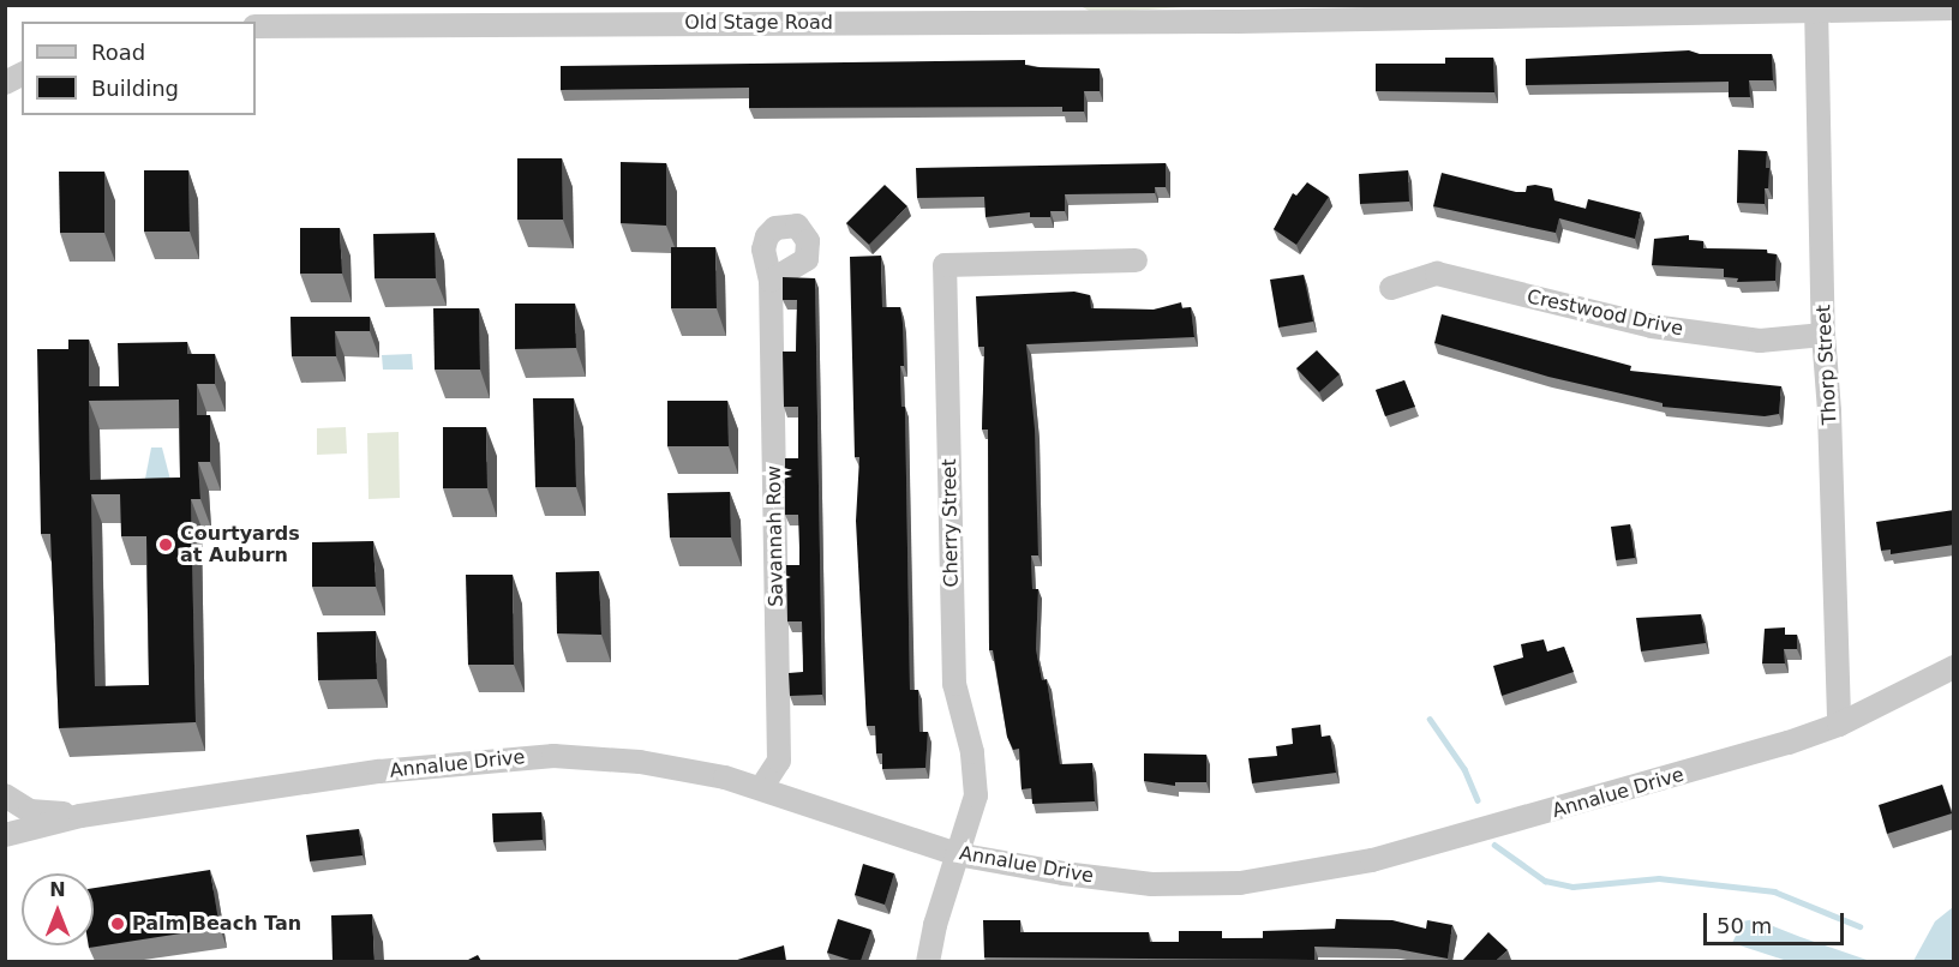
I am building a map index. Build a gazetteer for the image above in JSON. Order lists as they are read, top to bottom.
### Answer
{
  "streets": {
    "street": [
      "Old Stage Road",
      "Crestwood Drive",
      "Thorp Street",
      "Cherry Street",
      "Savannah Row",
      "Annalue Drive"
    ]
  },
  "crossings": [
    ["Old Stage Road", "Thorp Street"],
    ["Crestwood Drive", "Thorp Street"],
    ["Thorp Street", "Annalue Drive"],
    ["Cherry Street", "Annalue Drive"],
    ["Savannah Row", "Annalue Drive"]
  ],
  "places": ["Courtyards at Auburn", "Palm Beach Tan"],
  "legend": ["Road", "Building"],
  "scale_bar": "50 m",
  "north": "top"
}
